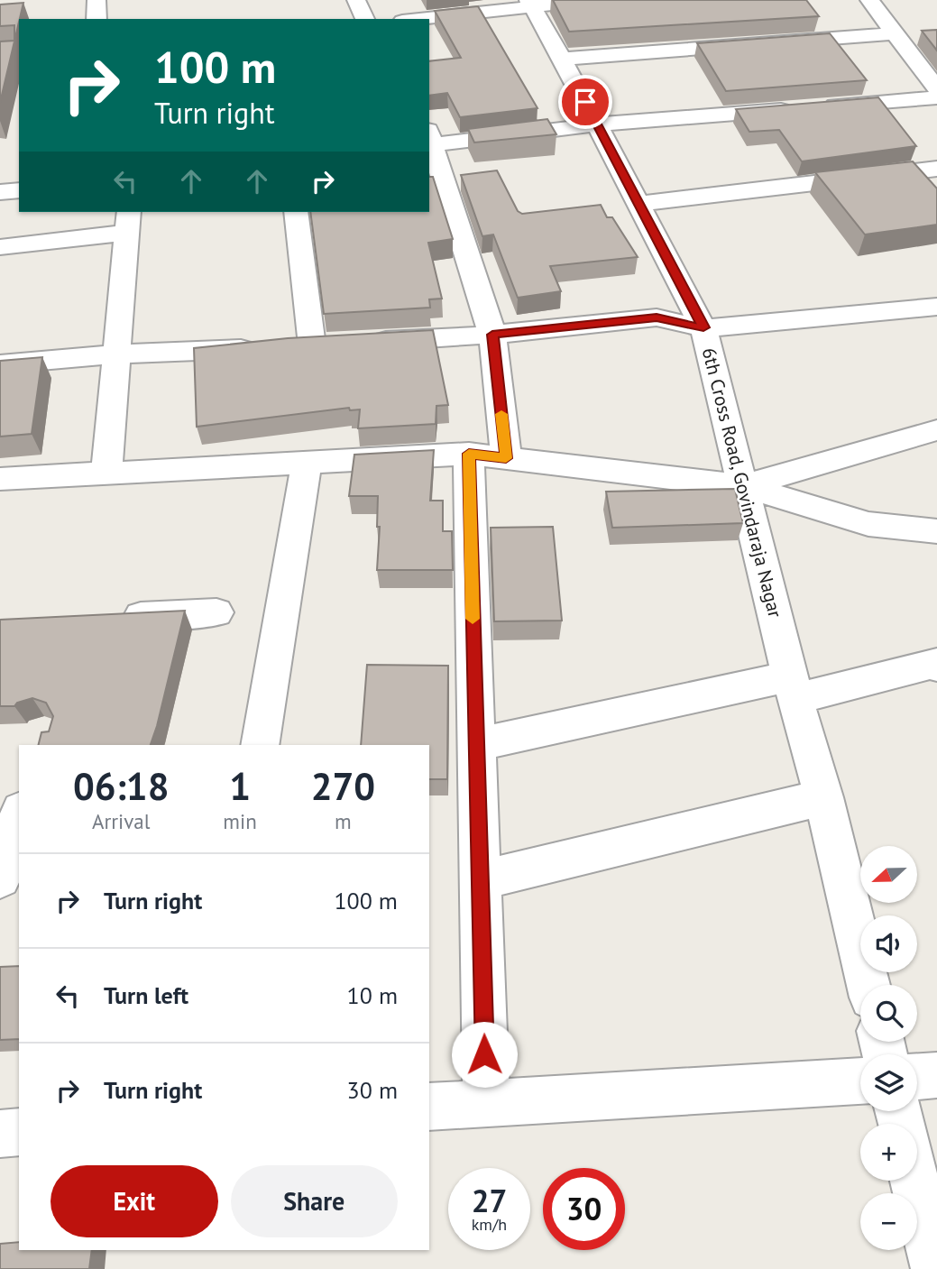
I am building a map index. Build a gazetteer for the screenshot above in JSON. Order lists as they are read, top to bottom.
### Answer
{
  "streets": {
    "street": ["6th Cross Road, Govindaraja Nagar"]
  },
  "north": "left",
  "page": {
    "turn": ["100 m", "Turn right"],
    "eta": [
      "06:18",
      "Arrival",
      "1",
      "min",
      "270",
      "m"
    ],
    "map_buttons": ["+", "−"],
    "list": [
      {
        "name": "Turn right",
        "value": "100 m"
      },
      {
        "name": "Turn left",
        "value": "10 m"
      },
      {
        "name": "Turn right",
        "value": "30 m"
      }
    ],
    "buttons": ["Exit", "Share"],
    "speed": "27 km/h",
    "limit": "30"
  }
}
